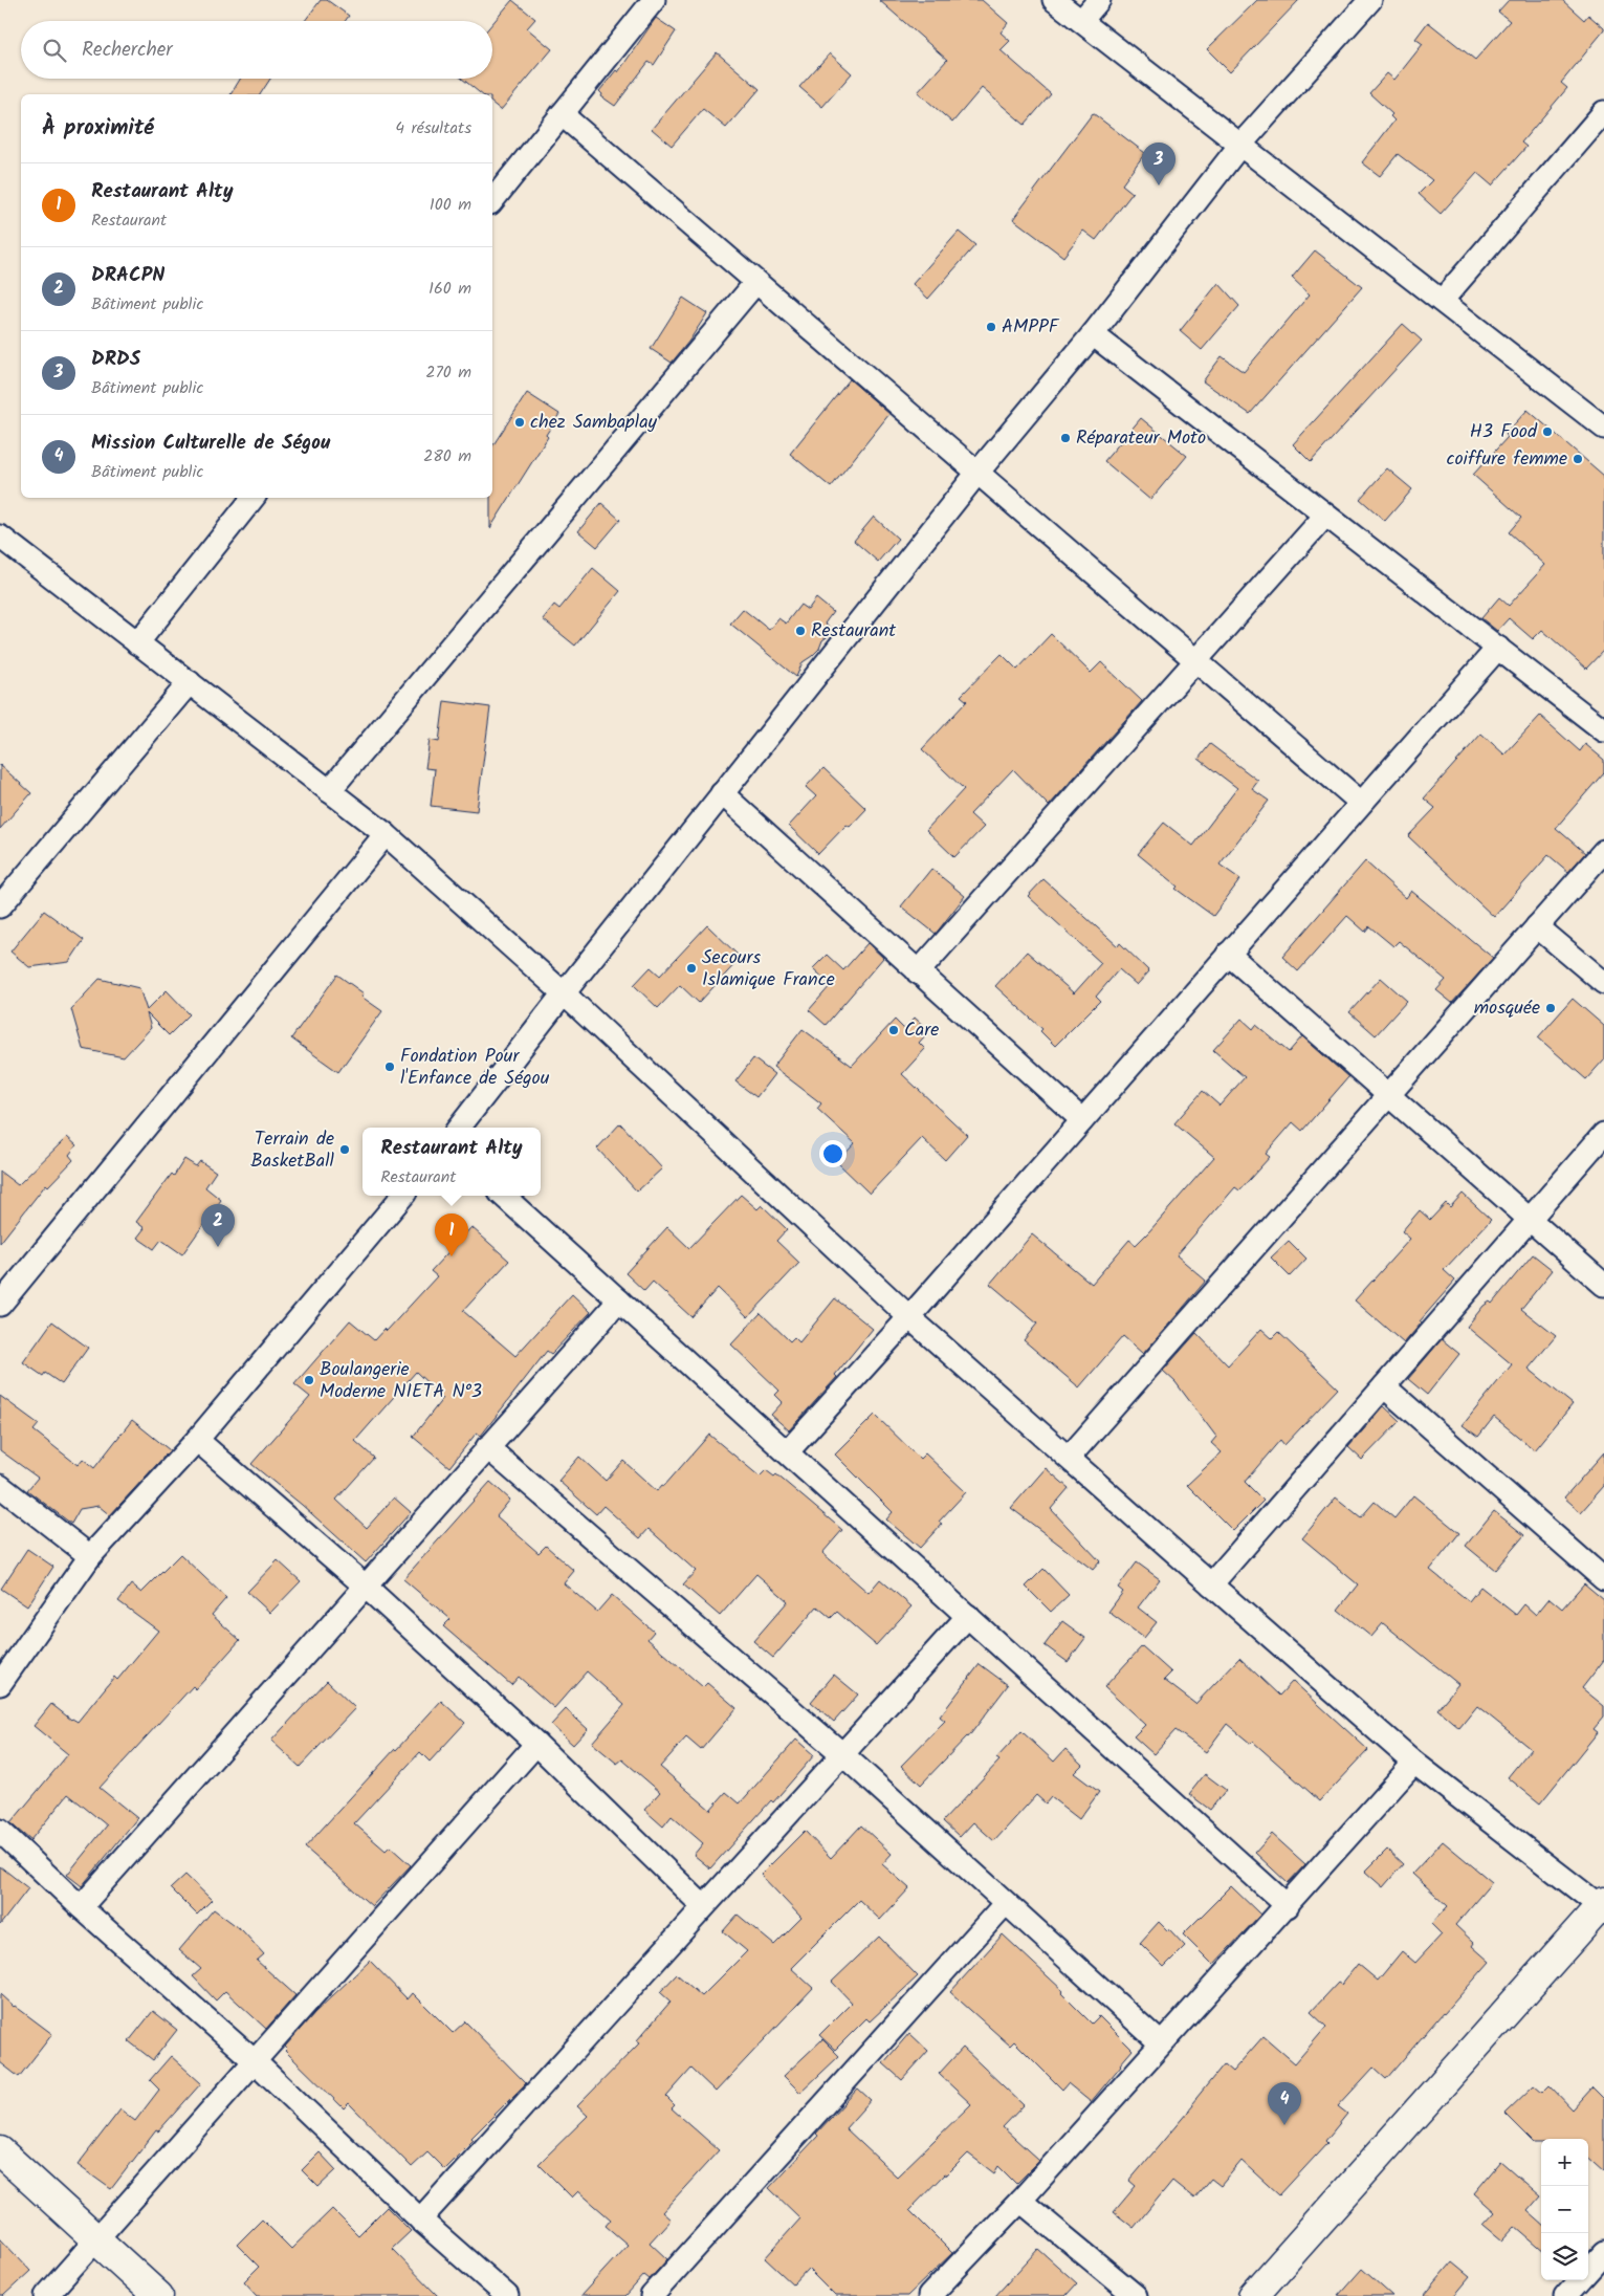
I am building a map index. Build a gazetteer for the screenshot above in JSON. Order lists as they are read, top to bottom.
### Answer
{
  "places": [
    "AMPPF",
    "chez Sambaplay",
    "H3 Food",
    "Réparateur Moto",
    "coiffure femme",
    "Restaurant",
    "Secours Islamique France",
    "mosquée",
    "Care",
    "Fondation Pour l'Enfance de Ségou",
    "Terrain de BasketBall",
    "Boulangerie Moderne NIETA N°3"
  ],
  "page": {
    "search": "Rechercher",
    "heading": ["À proximité", "4 résultats"],
    "pins": [
      "3",
      "2",
      "1",
      "4"
    ],
    "list": [
      {
        "mark": "1",
        "name": "Restaurant Alty",
        "note": "Restaurant",
        "value": "100 m"
      },
      {
        "mark": "2",
        "name": "DRACPN",
        "note": "Bâtiment public",
        "value": "160 m"
      },
      {
        "mark": "3",
        "name": "DRDS",
        "note": "Bâtiment public",
        "value": "270 m"
      },
      {
        "mark": "4",
        "name": "Mission Culturelle de Ségou",
        "note": "Bâtiment public",
        "value": "280 m"
      }
    ],
    "popup": ["Restaurant Alty", "Restaurant"],
    "map_buttons": ["+", "−"]
  }
}
